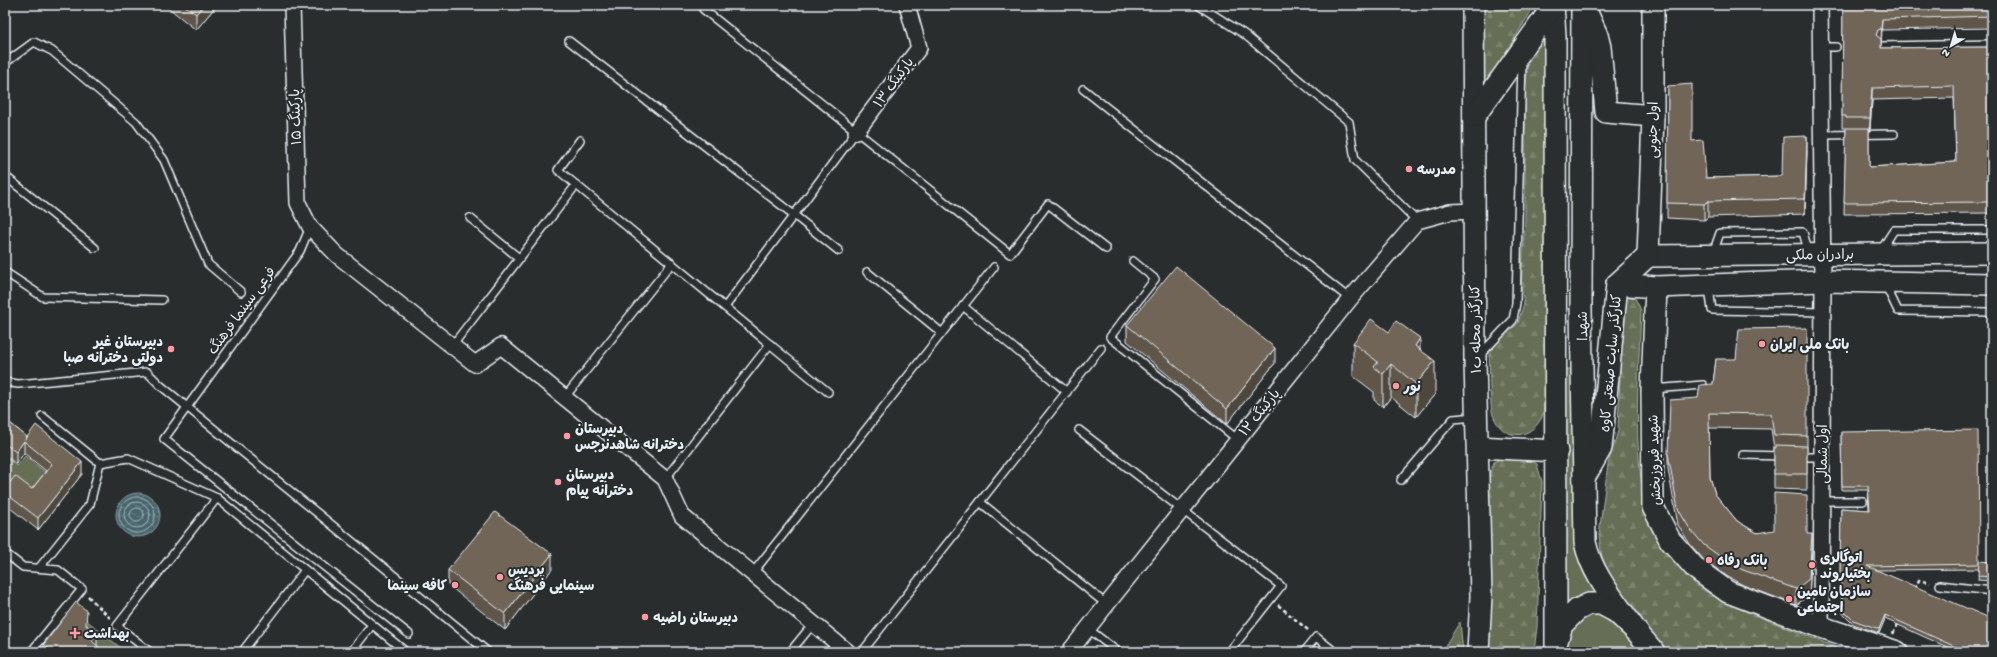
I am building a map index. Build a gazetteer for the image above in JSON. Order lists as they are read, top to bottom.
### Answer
{
  "streets": {
    "main road": [
      "اول جنوبی",
      "برادران ملکی",
      "شهدا",
      "کنارگذر محله ب۱",
      "کنارگذر سایت صنعتی کاوه",
      "شهید فیروزبخش"
    ],
    "street": [
      "پارکینگ ۱۳",
      "پارکینگ ۱۵",
      "پارکینگ ۱۲",
      "اول شمالی"
    ],
    "lane": ["فرعی سینما فرهنگ"]
  },
  "crossings": [
    ["پارکینگ ۱۵", "فرعی سینما فرهنگ"],
    ["اول جنوبی", "برادران ملکی"],
    ["اول جنوبی", "کنارگذر سایت صنعتی کاوه"],
    ["برادران ملکی", "کنارگذر سایت صنعتی کاوه"],
    ["برادران ملکی", "اول شمالی"],
    ["برادران ملکی", "شهید فیروزبخش"],
    ["شهدا", "کنارگذر سایت صنعتی کاوه"],
    ["اول شمالی", "شهید فیروزبخش"]
  ],
  "places": {
    "other": [
      "مدرسه",
      "بانک ملی ایران",
      "دبیرستان غیر دولتی دخترانه صبا",
      "نور",
      "دبیرستان دخترانه شاهدنرجس",
      "دبیرستان دخترانه پیام",
      "بانک رفاه",
      "اتوگالری بختیاروند",
      "پردیس سینمایی فرهنگ",
      "کافه سینما",
      "سازمان تامین اجتماعی",
      "دبیرستان راضیه"
    ],
    "health": ["بهداشت"]
  },
  "north": "bottom left"
}
